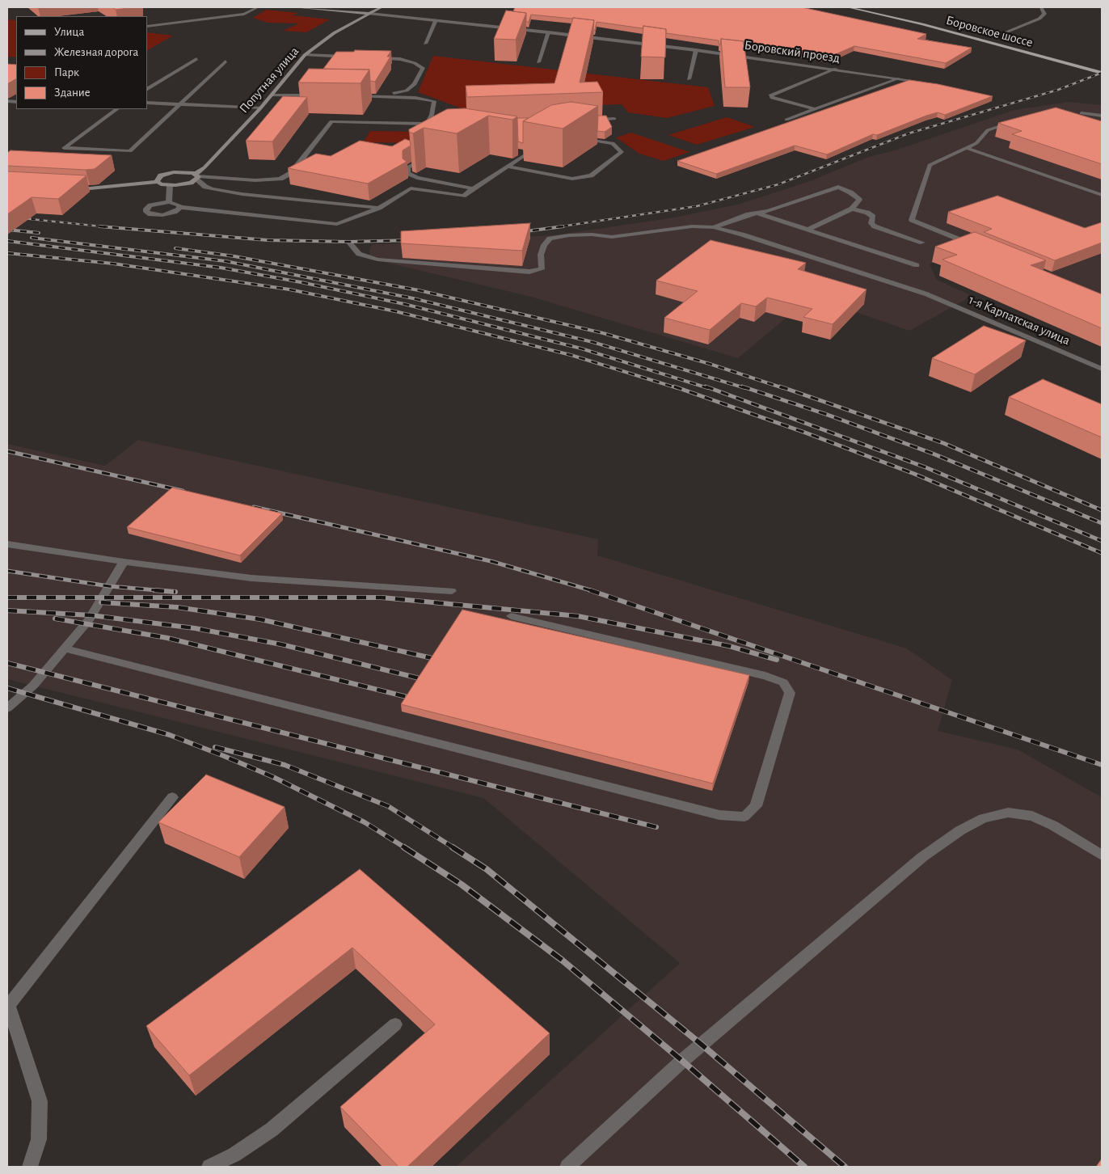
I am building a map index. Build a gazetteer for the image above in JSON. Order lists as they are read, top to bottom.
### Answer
{
  "streets": {
    "main road": ["Боровское шоссе"],
    "street": ["Боровский проезд", "Попутная улица", "1-я Карпатская улица"]
  },
  "crossings": [
    ["Боровский проезд", "Попутная улица"]
  ],
  "legend": [
    "Улица",
    "Железная дорога",
    "Парк",
    "Здание"
  ]
}
